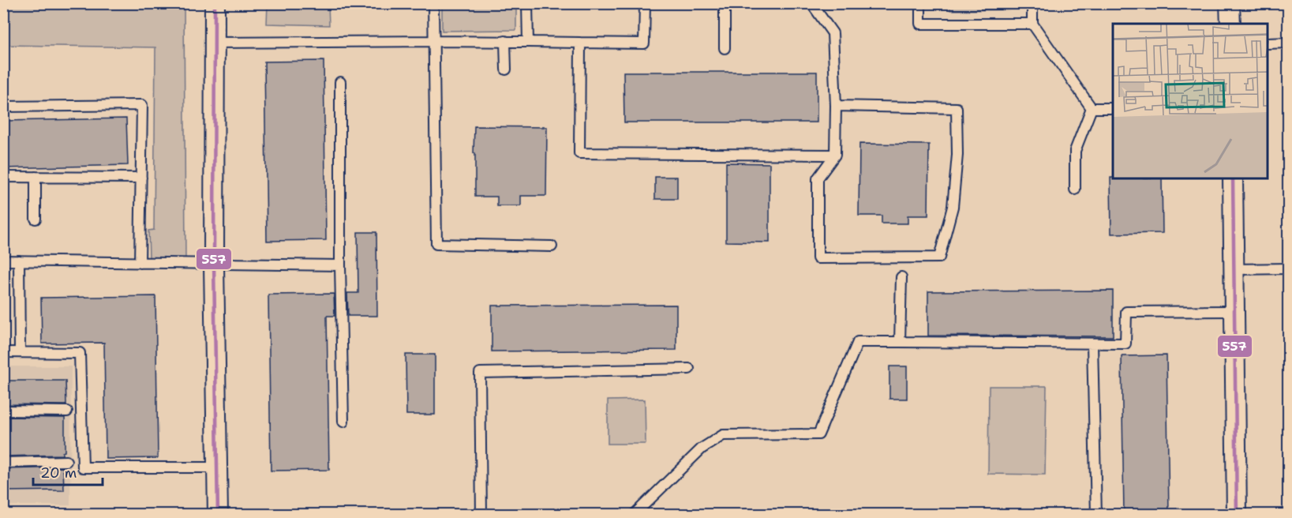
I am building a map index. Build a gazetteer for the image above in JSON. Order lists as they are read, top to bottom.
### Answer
{
  "lines": ["transit line 557"],
  "scale_bar": "20 m"
}
